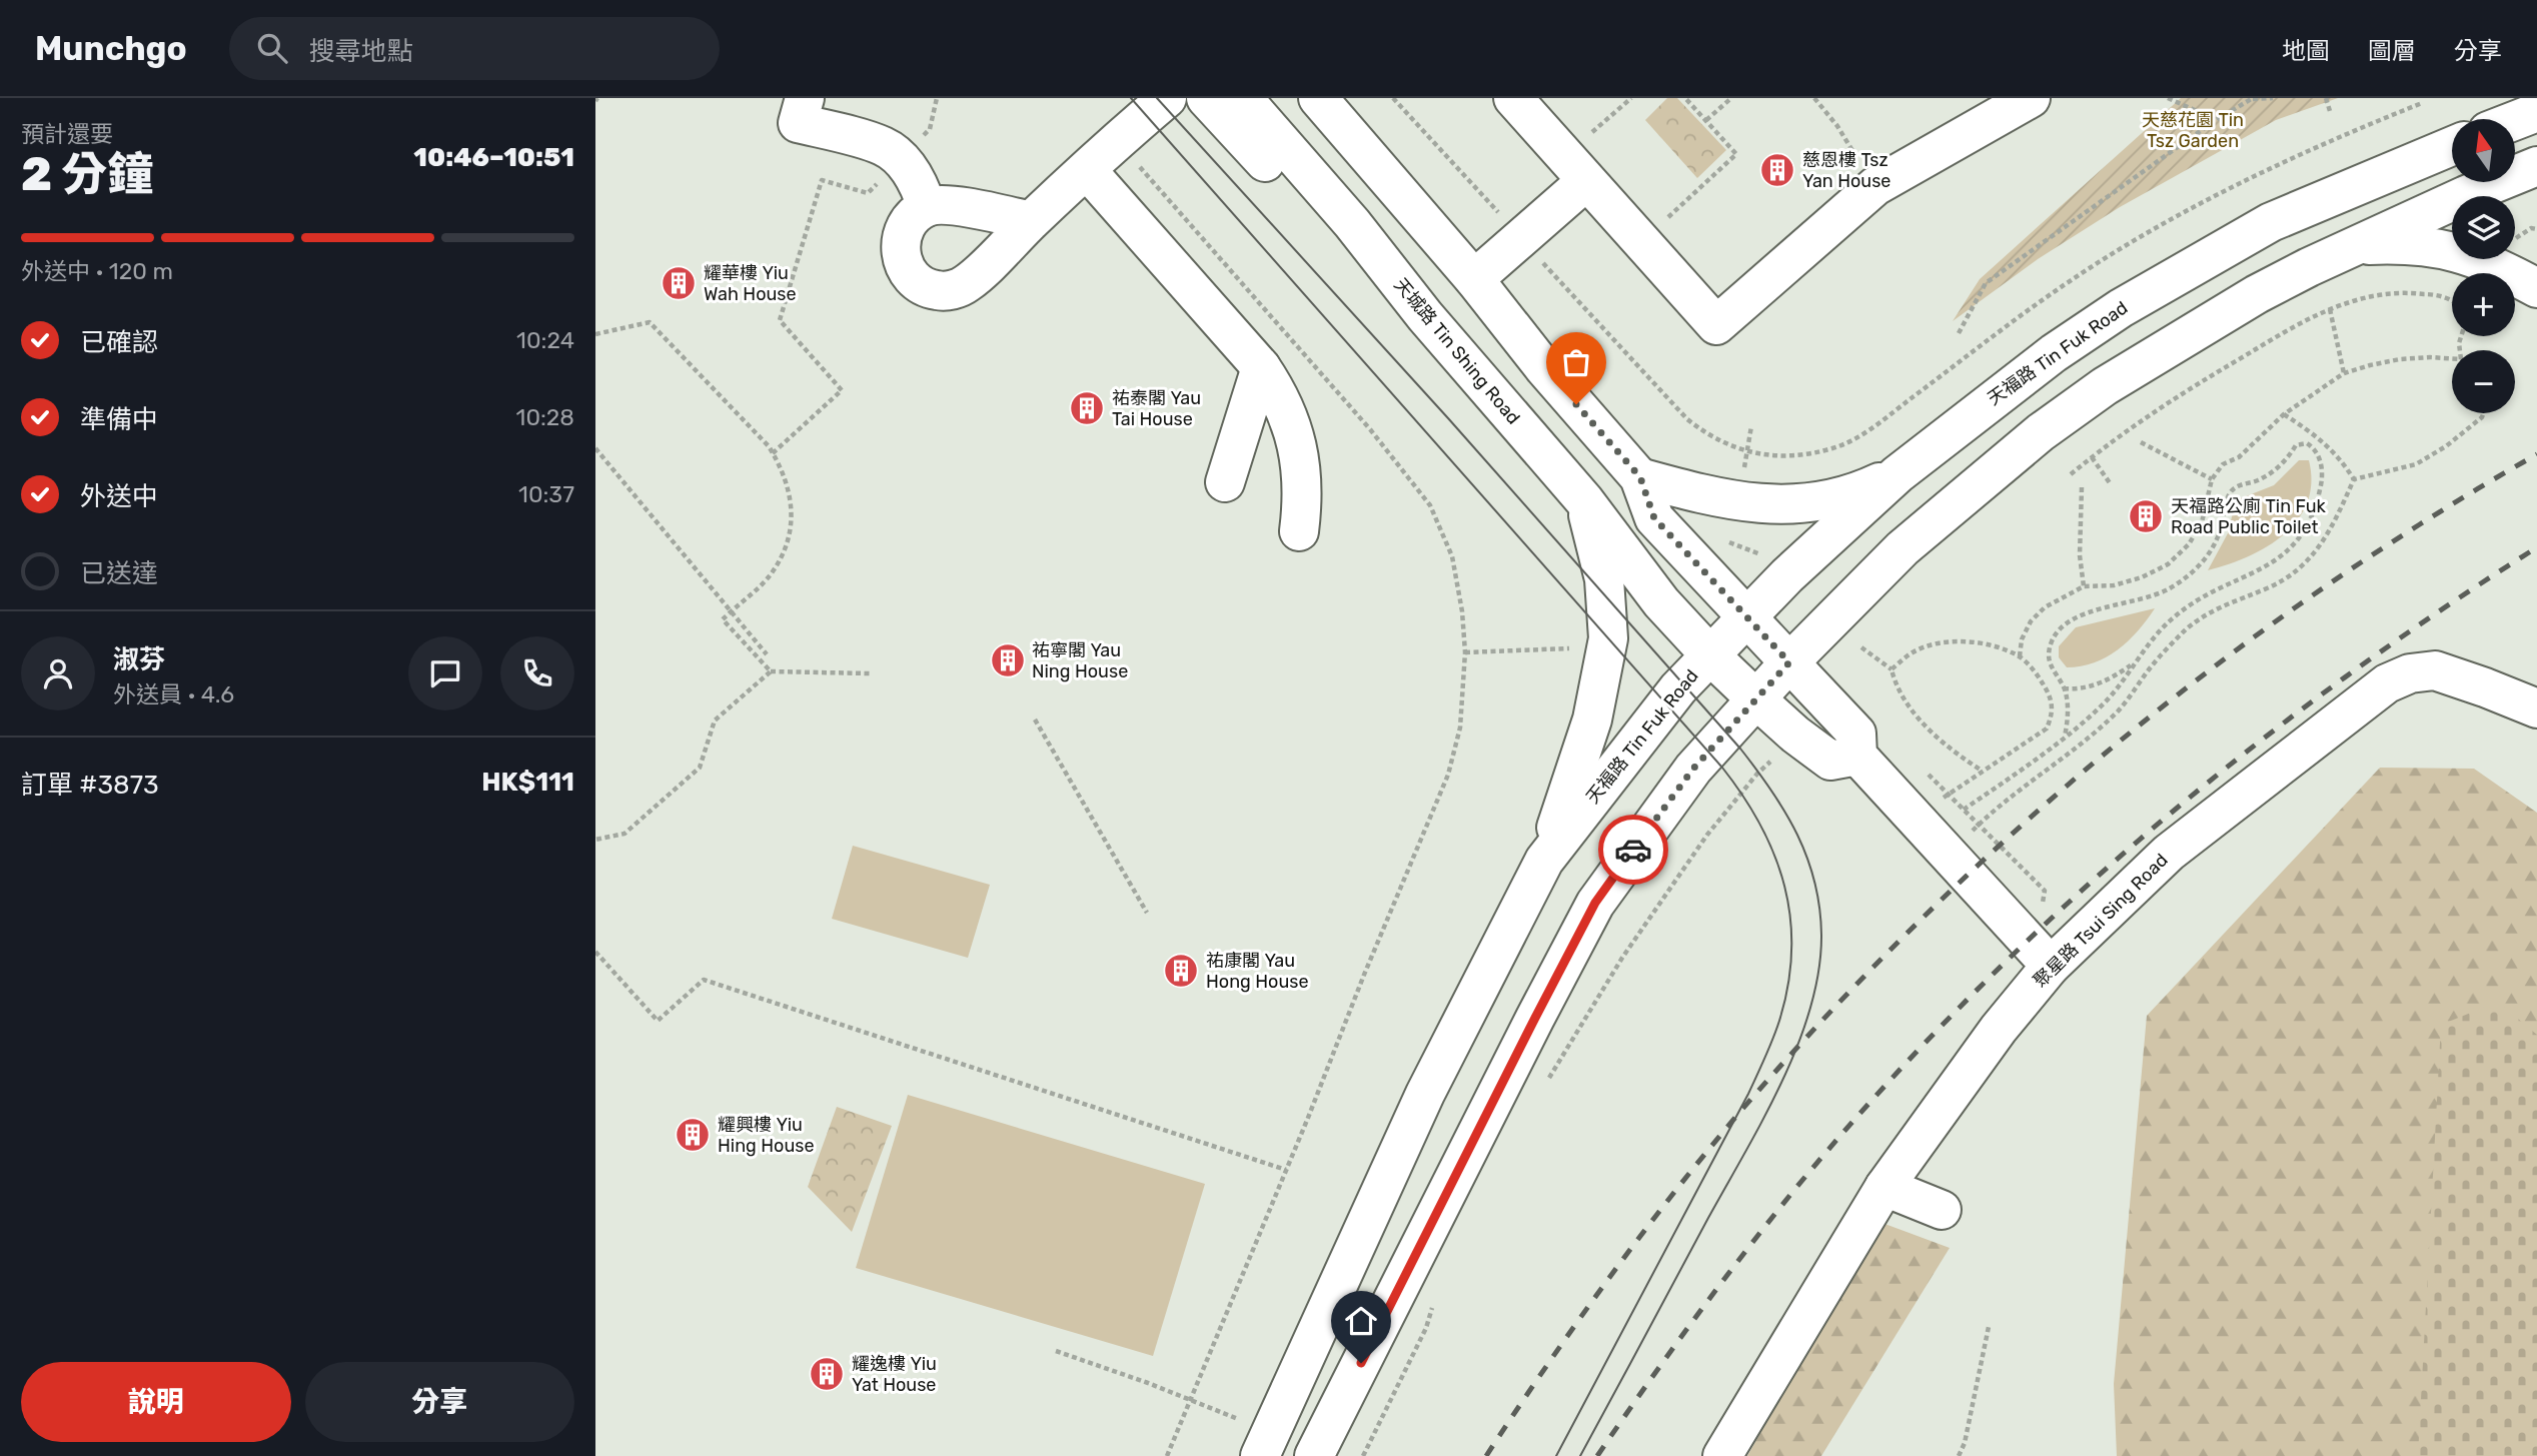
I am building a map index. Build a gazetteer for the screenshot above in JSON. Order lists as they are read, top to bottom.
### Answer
{
  "streets": {
    "main road": ["天城路 Tin Shing Road", "天福路 Tin Fuk Road", "聚星路 Tsui Sing Road"]
  },
  "crossings": [
    ["天城路 Tin Shing Road", "天福路 Tin Fuk Road"]
  ],
  "parks": ["天慈花園 Tin Tsz Garden"],
  "places": {
    "building": [
      "慈恩樓 Tsz Yan House",
      "耀華樓 Yiu Wah House",
      "祐泰閣 Yau Tai House",
      "天福路公廁 Tin Fuk Road Public Toilet",
      "祐寧閣 Yau Ning House",
      "祐康閣 Yau Hong House",
      "耀興樓 Yiu Hing House",
      "耀逸樓 Yiu Yat House"
    ]
  },
  "north": "top",
  "page": {
    "header": "Munchgo",
    "search": "搜尋地點",
    "nav": ["地圖", "圖層", "分享"],
    "heading": ["2 分鐘", "預計還要", "10:46–10:51"],
    "panel": [
      "淑芬",
      "外送員 · 4.6",
      "訂單 #3873",
      "HK$111"
    ],
    "map_buttons": ["+", "−"],
    "bar": "外送中 · 120 m",
    "list": [
      ["已確認", "10:24"],
      ["準備中", "10:28"],
      ["外送中", "10:37"],
      "已送達"
    ],
    "buttons": ["說明", "分享"]
  }
}
